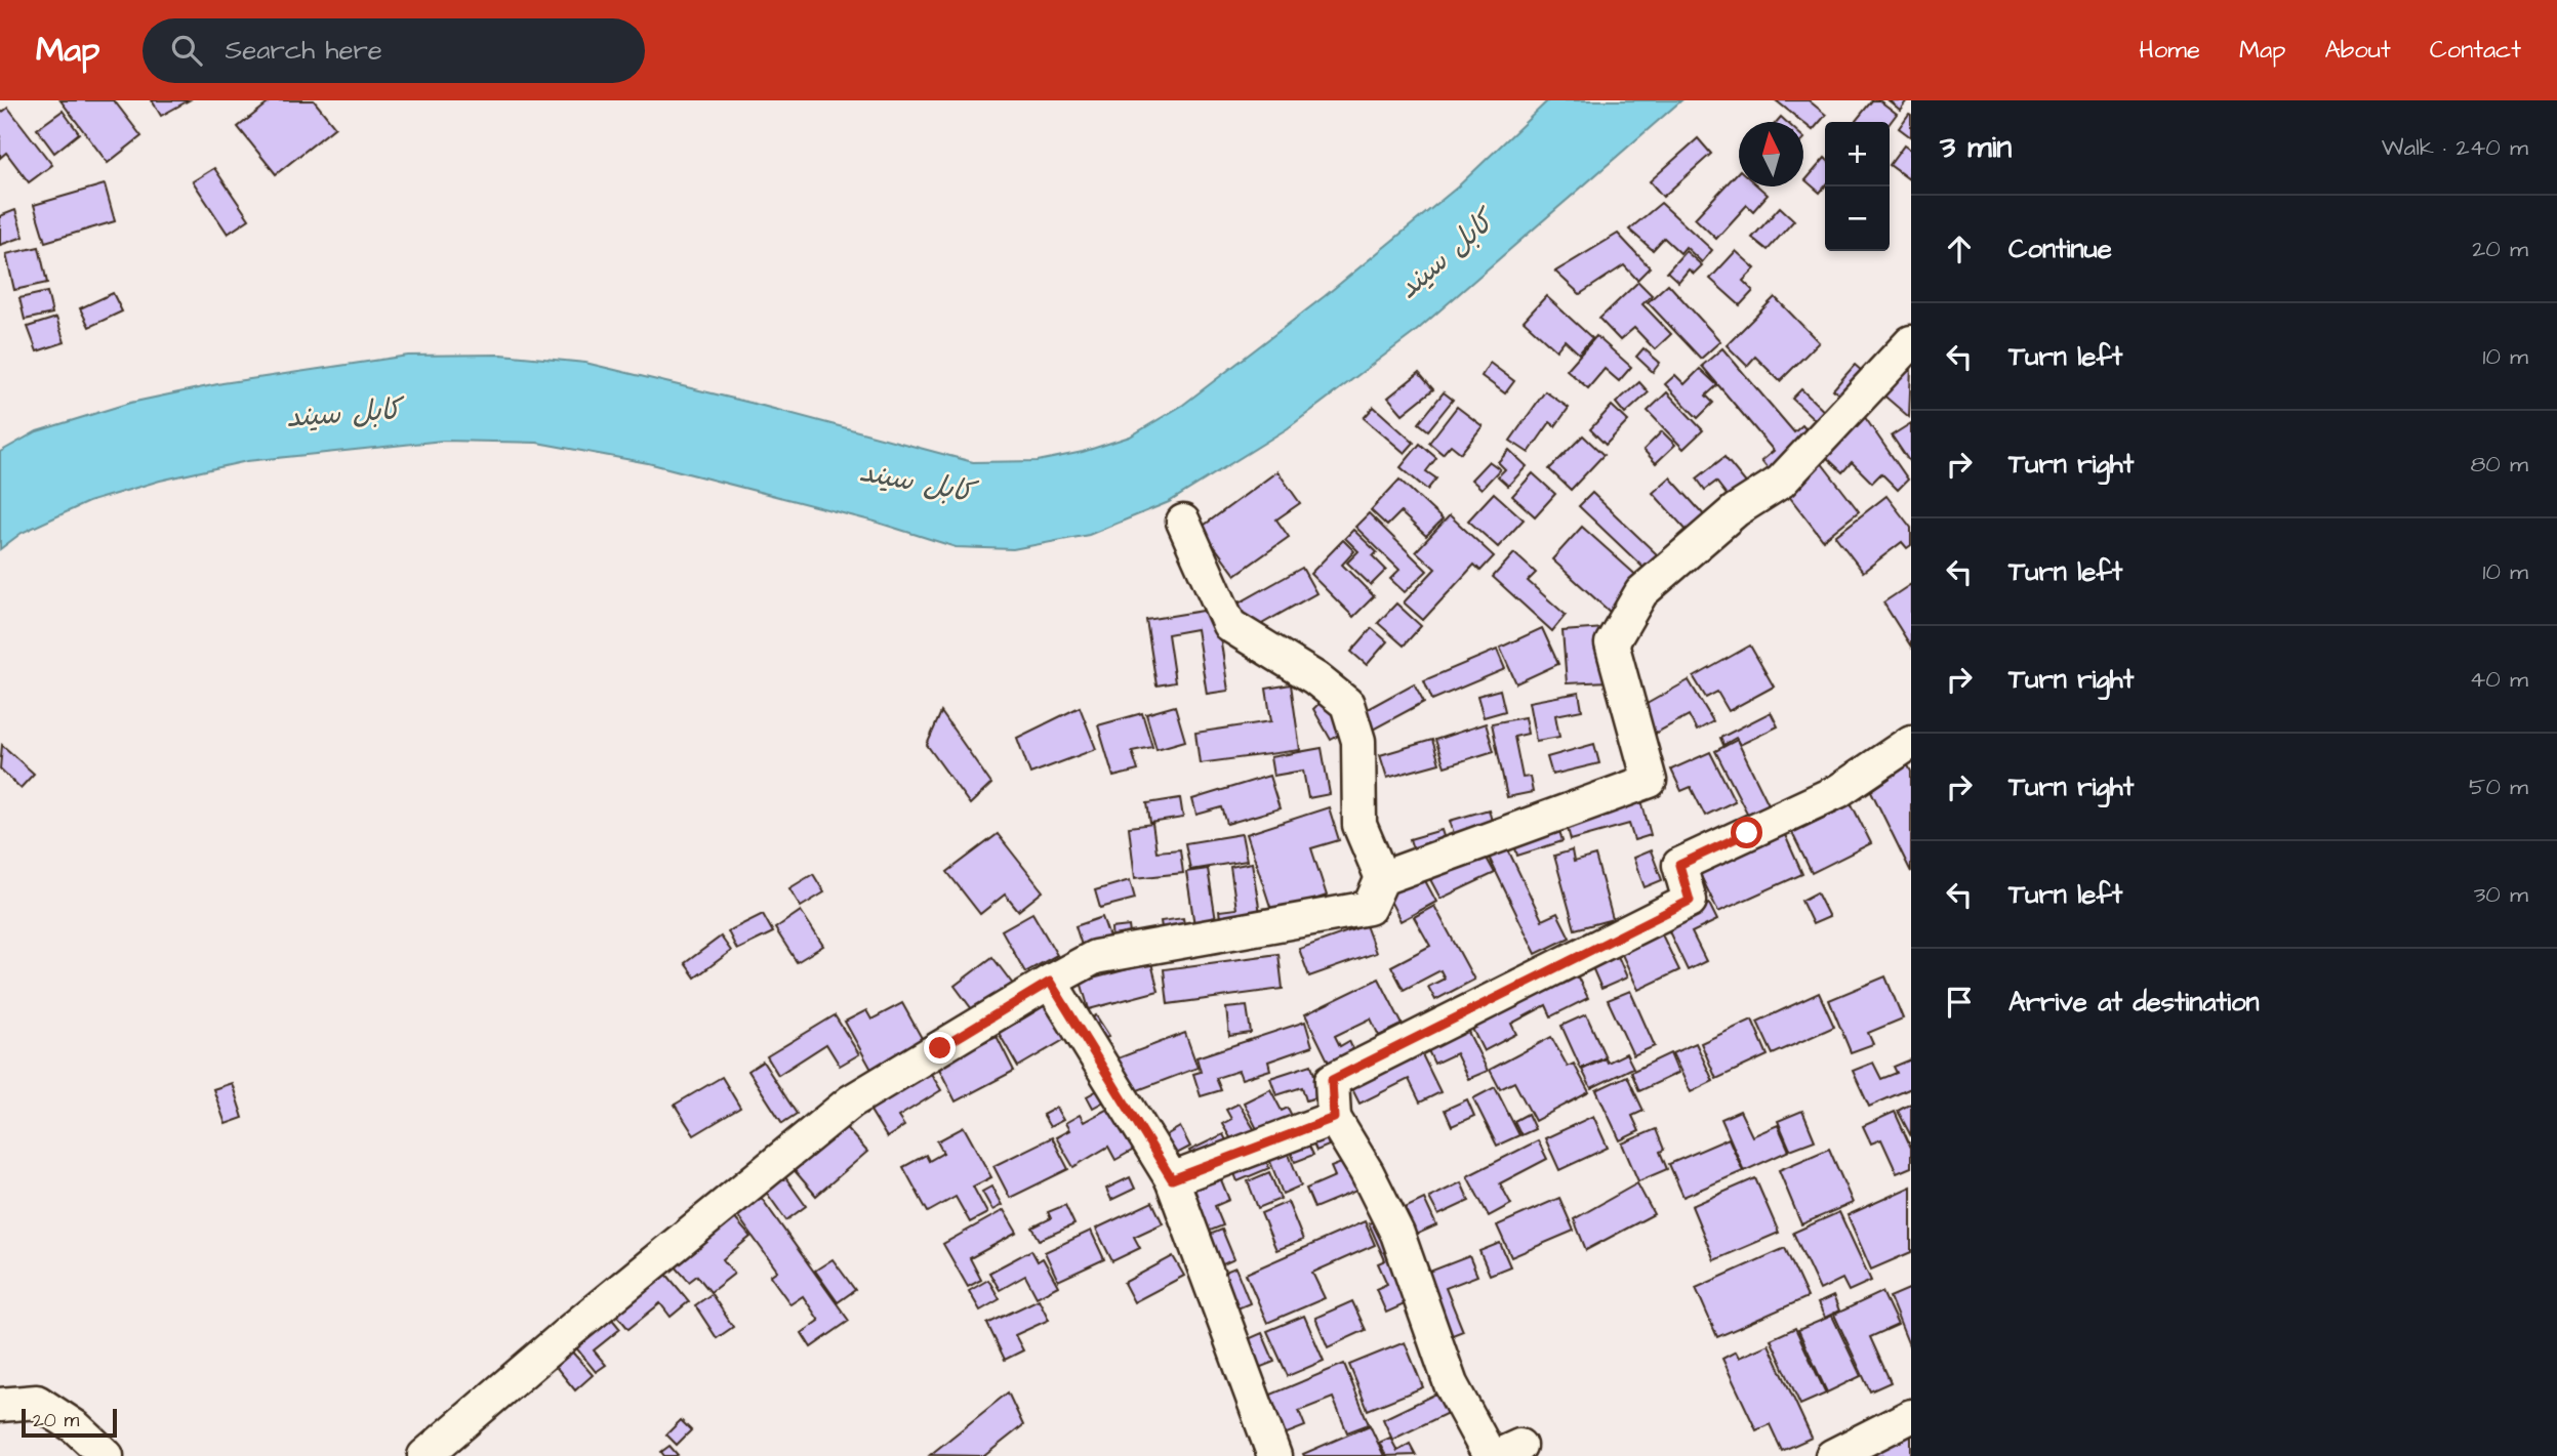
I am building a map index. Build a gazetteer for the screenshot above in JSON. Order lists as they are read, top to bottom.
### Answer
{
  "water": ["کابل سيند"],
  "scale_bar": "20 m",
  "north": "top",
  "page": {
    "header": "Map",
    "search": "Search here",
    "nav": [
      "Home",
      "Map",
      "About",
      "Contact"
    ],
    "heading": ["3 min", "Walk · 240 m"],
    "map_buttons": ["+", "−"],
    "list": [
      ["Continue", "20 m"],
      ["Turn left", "10 m"],
      ["Turn right", "80 m"],
      ["Turn left", "10 m"],
      ["Turn right", "40 m"],
      ["Turn right", "50 m"],
      ["Turn left", "30 m"],
      "Arrive at destination"
    ],
    "scale": "20 m"
  }
}
